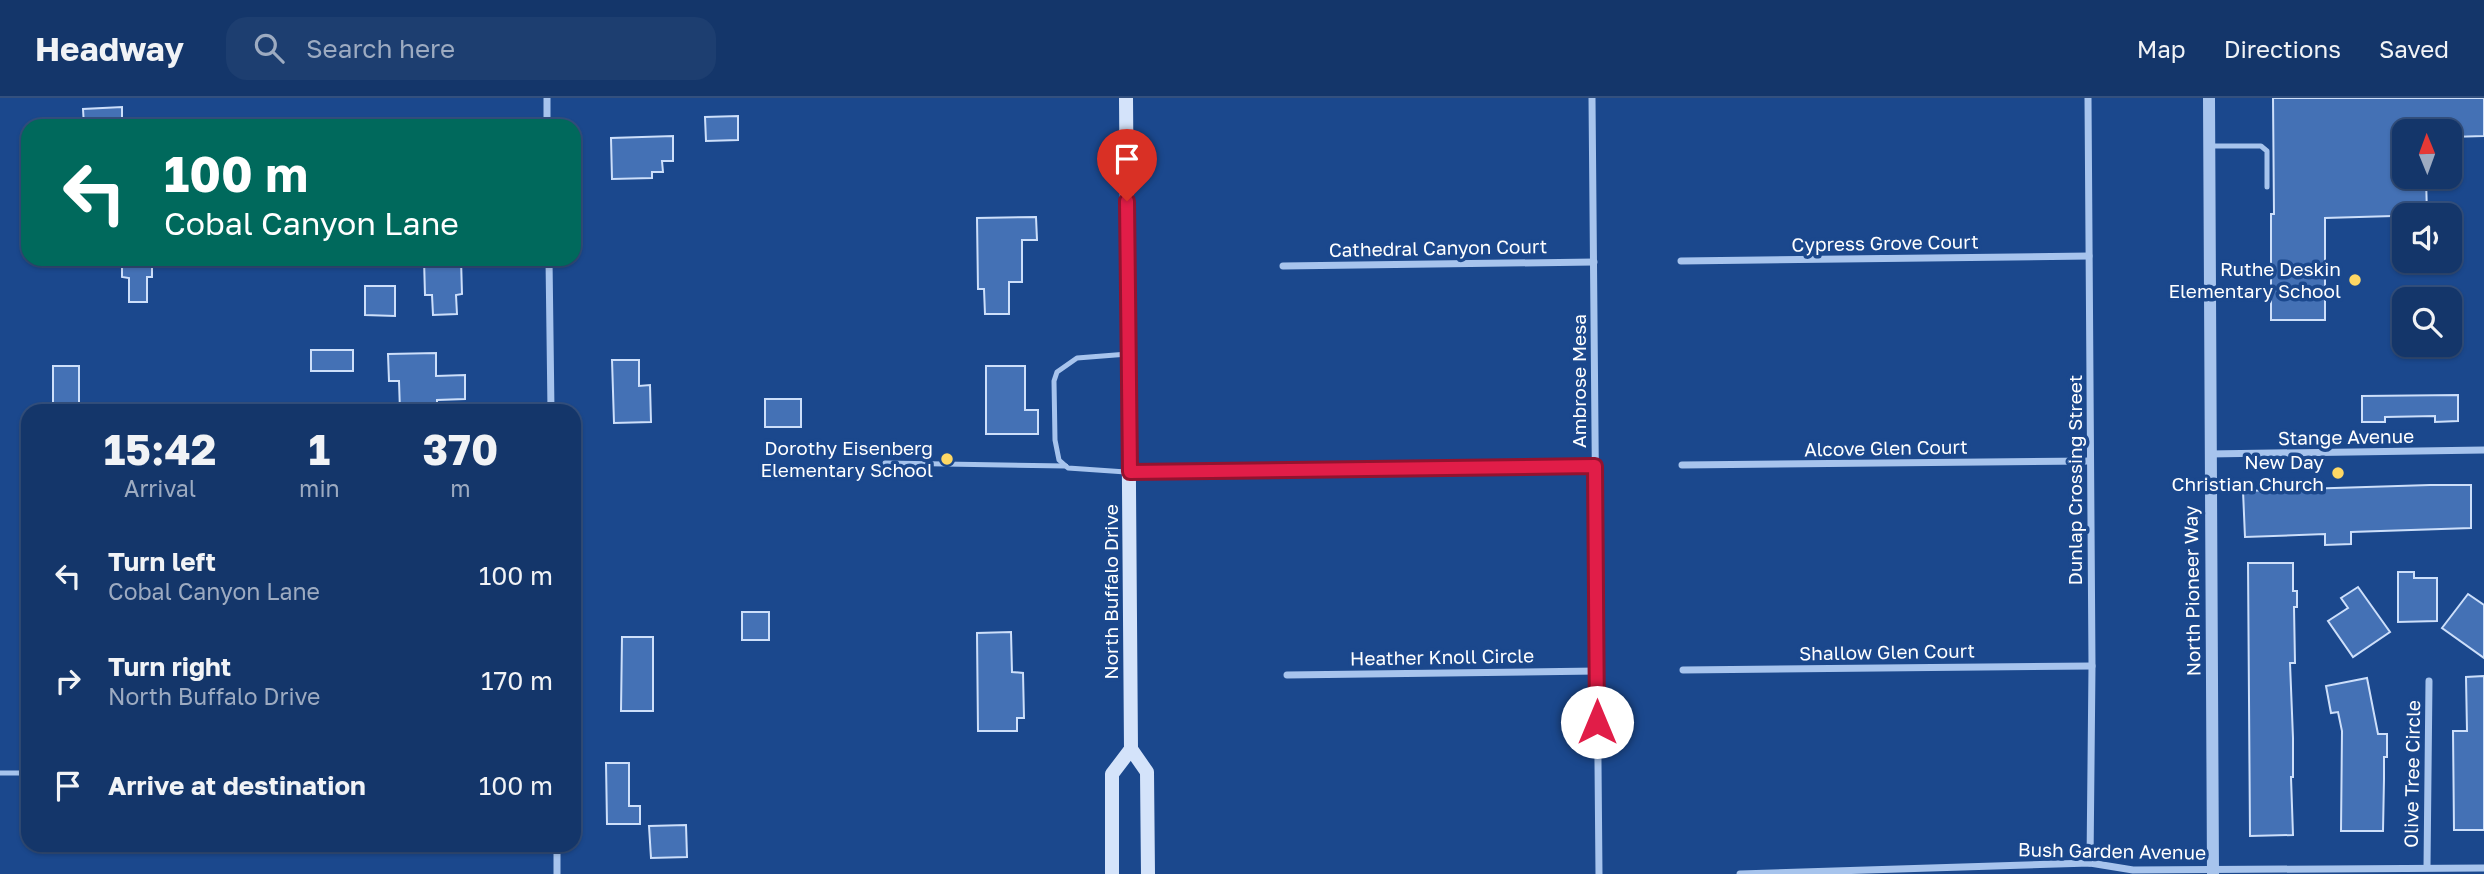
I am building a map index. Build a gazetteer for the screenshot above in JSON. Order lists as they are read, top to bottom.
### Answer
{
  "streets": {
    "main road": ["North Buffalo Drive"],
    "street": [
      "Cypress Grove Court",
      "Cathedral Canyon Court",
      "Ambrose Mesa",
      "Stange Avenue",
      "Alcove Glen Court",
      "Dunlap Crossing Street",
      "North Pioneer Way",
      "Shallow Glen Court",
      "Heather Knoll Circle",
      "Olive Tree Circle",
      "Bush Garden Avenue"
    ]
  },
  "crossings": [
    ["Cypress Grove Court", "Dunlap Crossing Street"],
    ["Cathedral Canyon Court", "Ambrose Mesa"],
    ["Ambrose Mesa", "Heather Knoll Circle"],
    ["Stange Avenue", "North Pioneer Way"],
    ["Alcove Glen Court", "Dunlap Crossing Street"],
    ["Dunlap Crossing Street", "Shallow Glen Court"],
    ["Dunlap Crossing Street", "Bush Garden Avenue"],
    ["North Pioneer Way", "Bush Garden Avenue"],
    ["Olive Tree Circle", "Bush Garden Avenue"]
  ],
  "places": ["Ruthe Deskin Elementary School", "Dorothy Eisenberg Elementary School", "New Day Christian Church"],
  "north": "top",
  "page": {
    "header": "Headway",
    "search": "Search here",
    "nav": ["Map", "Directions", "Saved"],
    "turn": ["100 m", "Cobal Canyon Lane"],
    "eta": [
      "15:42",
      "Arrival",
      "1",
      "min",
      "370",
      "m"
    ],
    "list": [
      {
        "name": "Turn left",
        "note": "Cobal Canyon Lane",
        "value": "100 m"
      },
      {
        "name": "Turn right",
        "note": "North Buffalo Drive",
        "value": "170 m"
      },
      {
        "name": "Arrive at destination",
        "value": "100 m"
      }
    ]
  }
}
